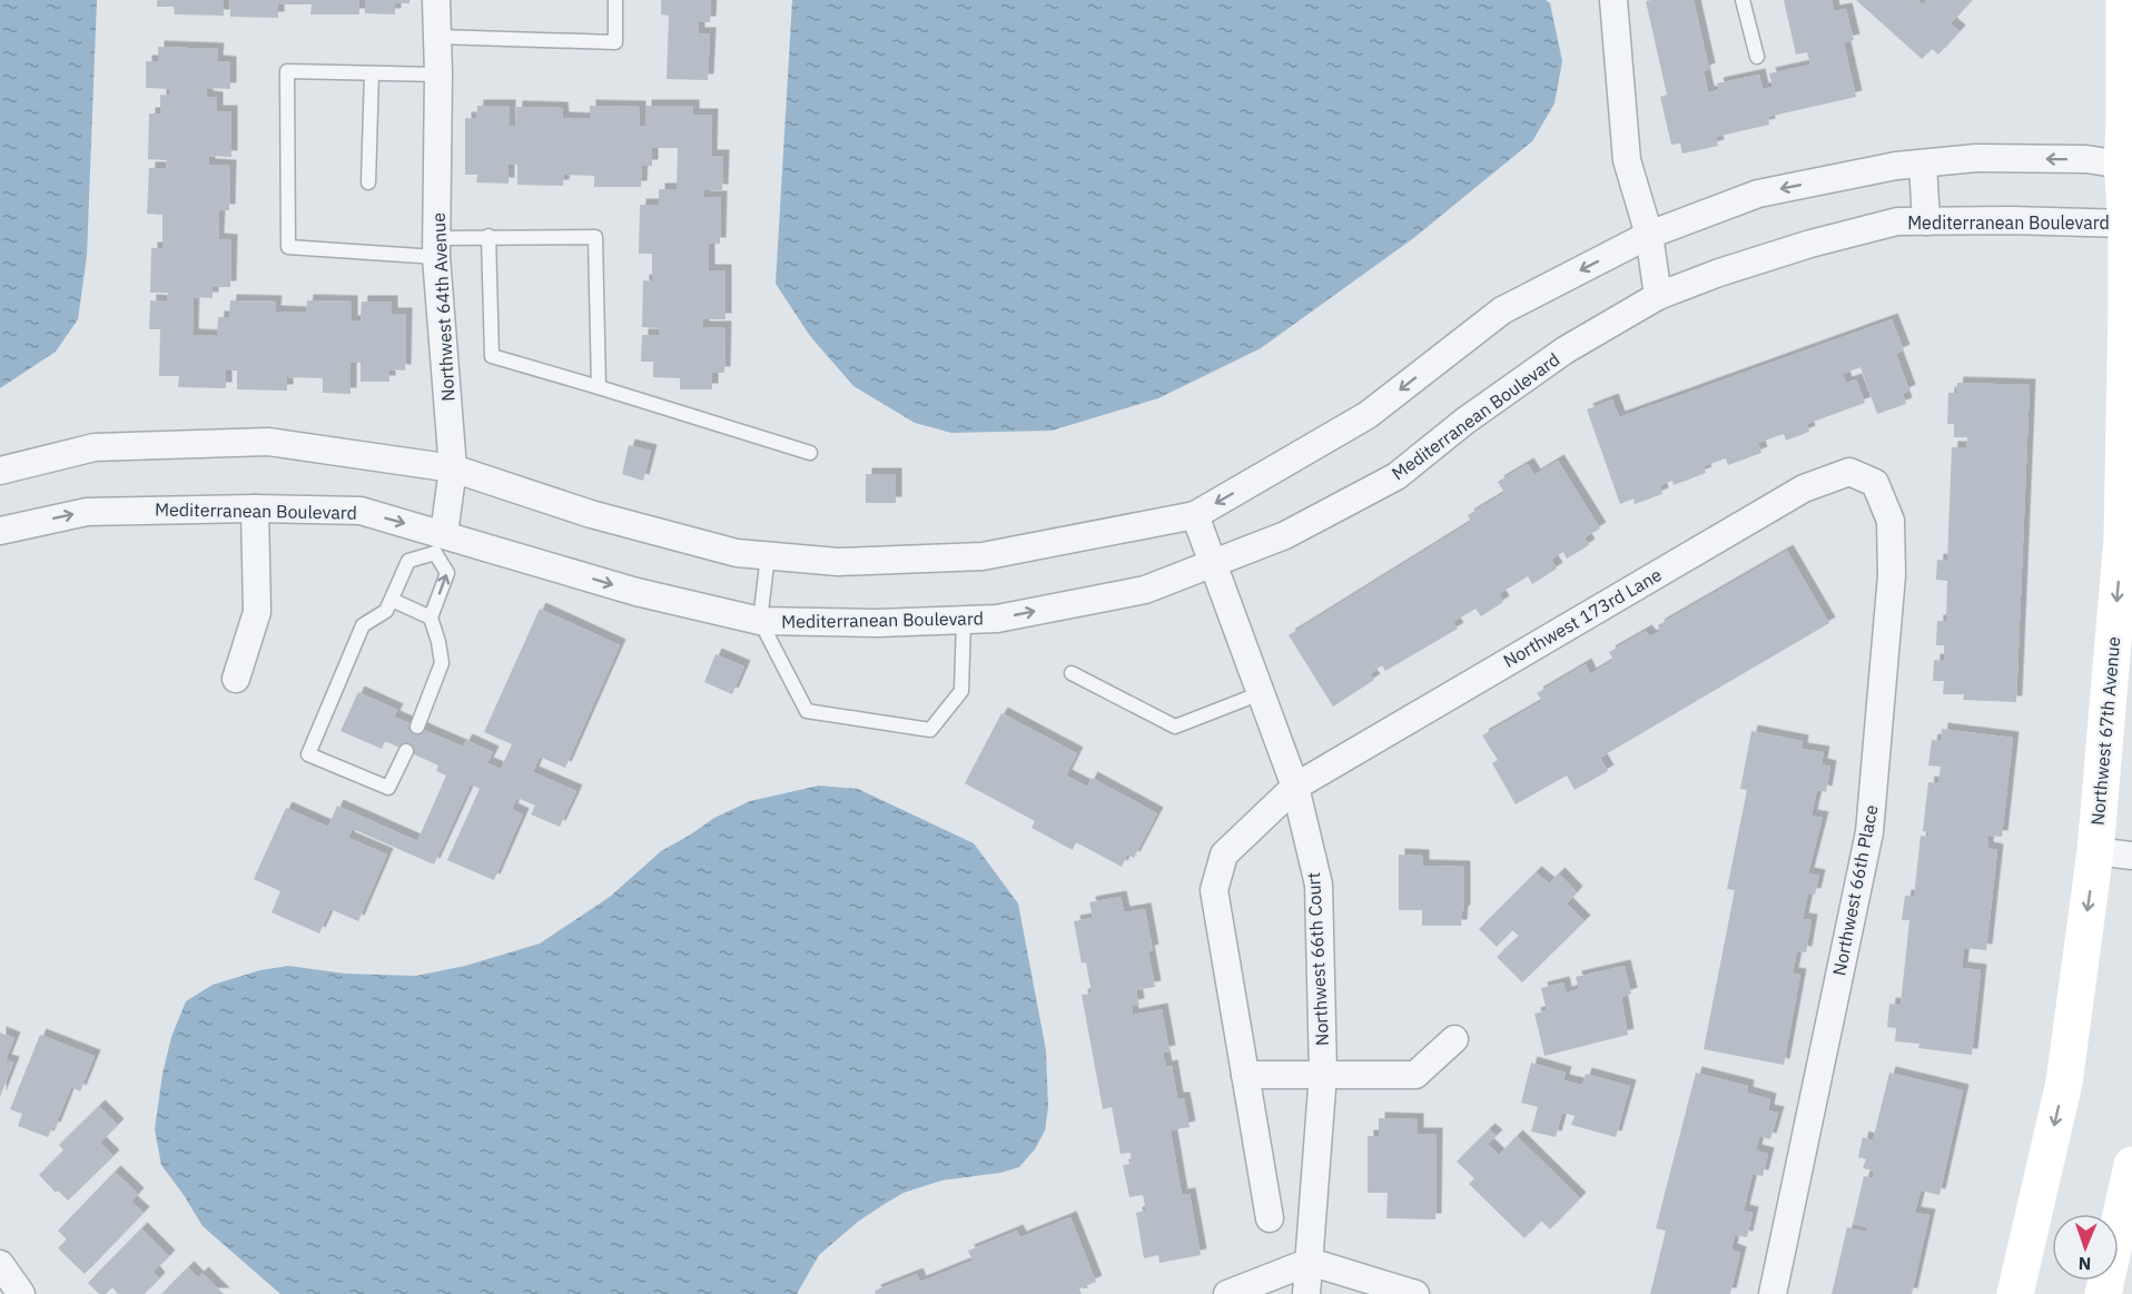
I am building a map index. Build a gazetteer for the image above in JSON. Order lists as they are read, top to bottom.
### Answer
{
  "streets": {
    "main road": ["Northwest 67th Avenue"],
    "street": [
      "Mediterranean Boulevard",
      "Northwest 64th Avenue",
      "Northwest 173rd Lane",
      "Northwest 66th Place",
      "Northwest 66th Court"
    ]
  },
  "crossings": [
    ["Mediterranean Boulevard", "Northwest 64th Avenue"],
    ["Mediterranean Boulevard", "Northwest 67th Avenue"],
    ["Mediterranean Boulevard", "Northwest 66th Court"],
    ["Northwest 173rd Lane", "Northwest 66th Place"],
    ["Northwest 173rd Lane", "Northwest 66th Court"]
  ],
  "one_way": ["Northwest 67th Avenue"],
  "north": "bottom"
}
